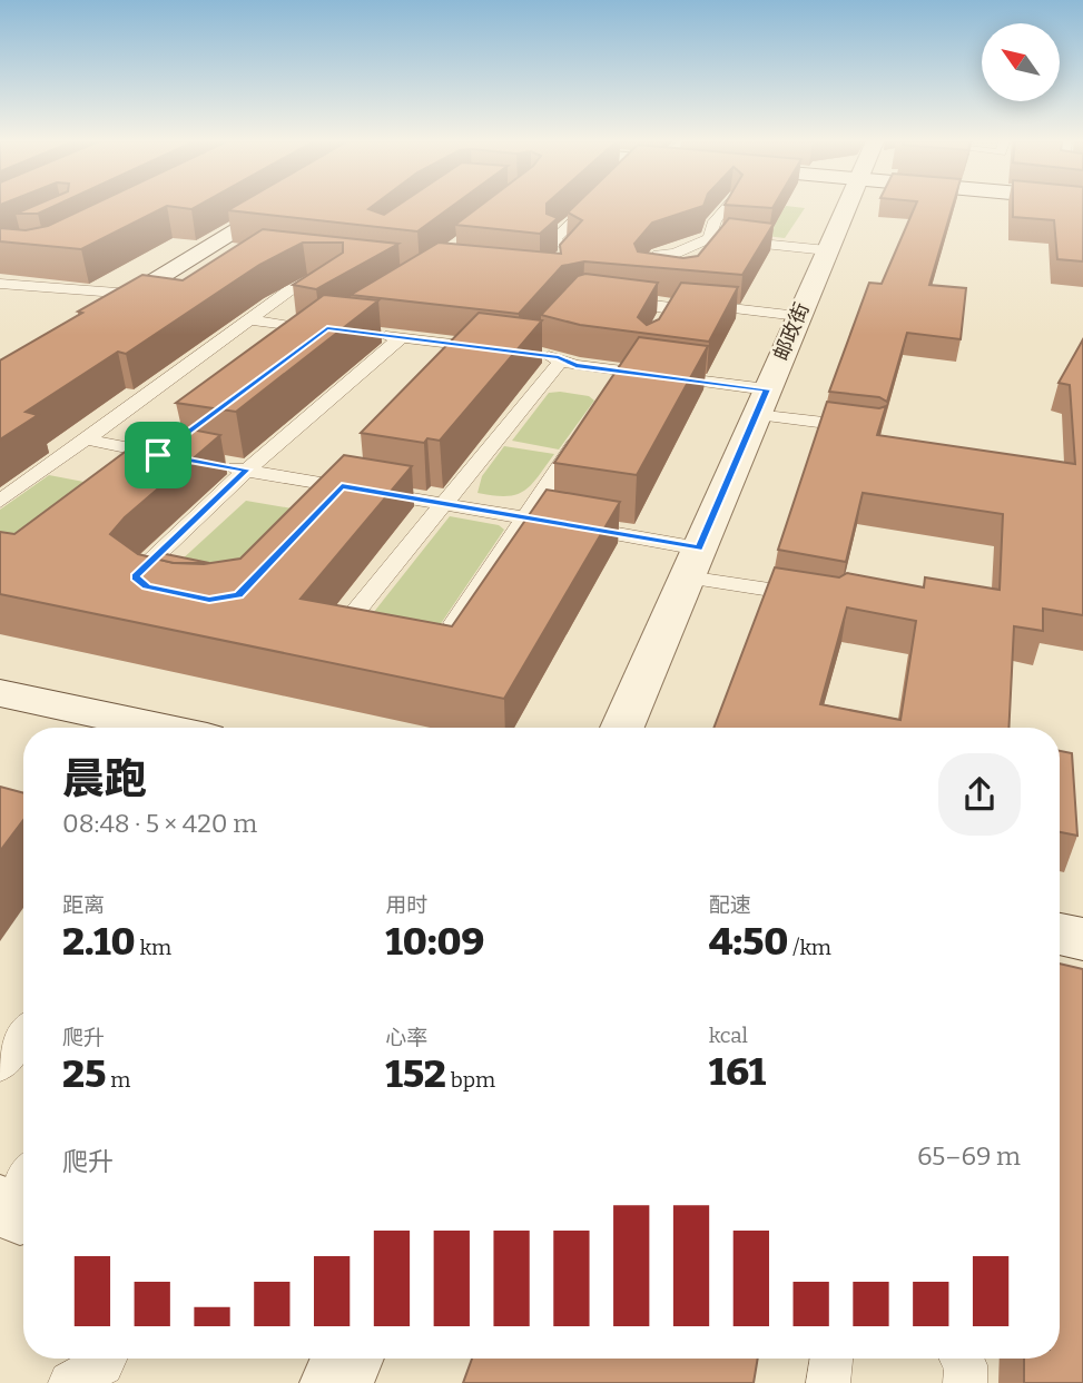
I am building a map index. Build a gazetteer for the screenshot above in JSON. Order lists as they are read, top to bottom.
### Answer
{
  "streets": {
    "street": ["邮政街"]
  },
  "north": "top left",
  "page": {
    "heading": ["晨跑", "08:48 · 5 × 420 m"],
    "stats": [
      ["距离", "2.10 km"],
      ["用时", "10:09"],
      ["配速", "4:50 /km"],
      ["爬升", "25 m"],
      ["心率", "152 bpm"],
      ["kcal", "161"]
    ],
    "chart": ["爬升", "65–69 m"]
  }
}
